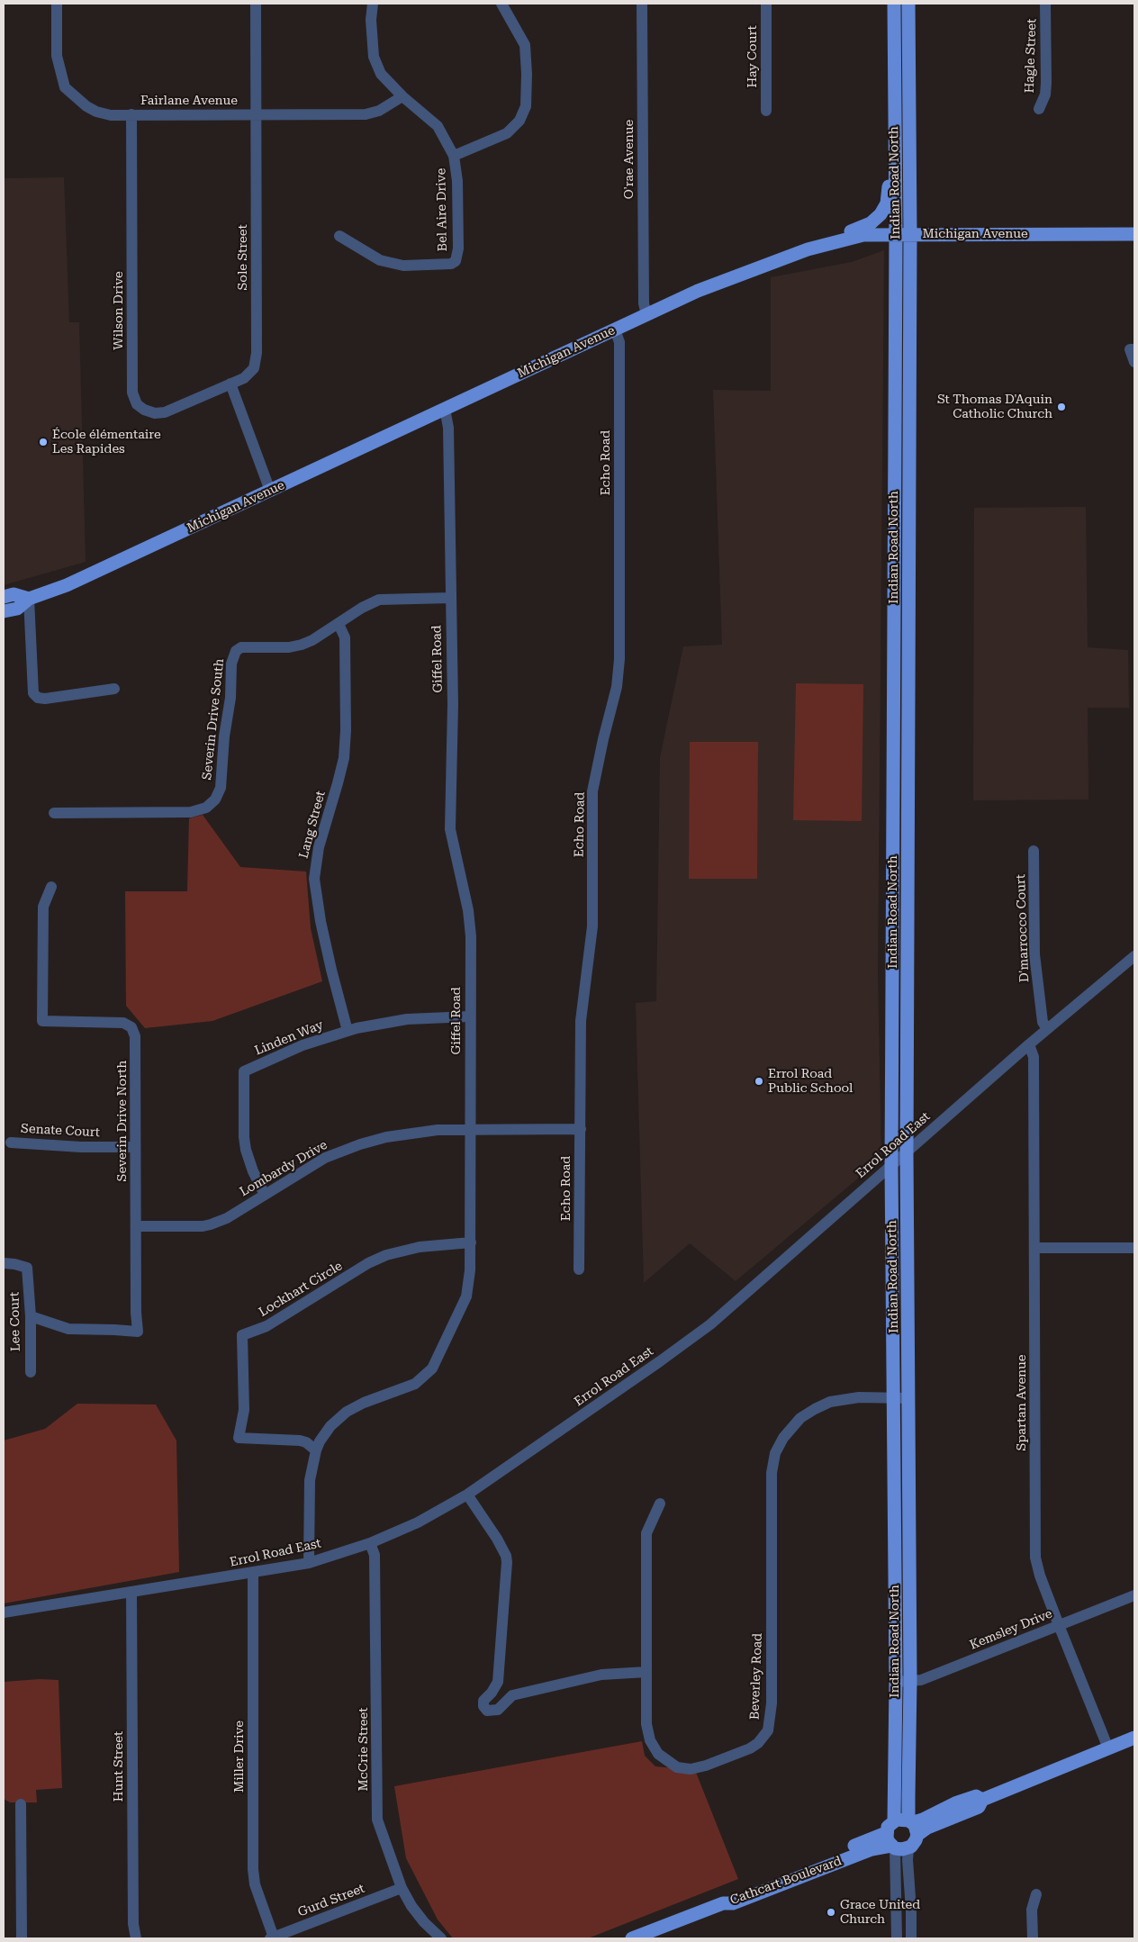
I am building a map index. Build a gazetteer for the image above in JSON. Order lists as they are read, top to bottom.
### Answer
{
  "streets": {
    "main road": ["Indian Road North", "Michigan Avenue", "Cathcart Boulevard"],
    "street": [
      "Hagle Street",
      "Hay Court",
      "Fairlane Avenue",
      "O'rae Avenue",
      "Bel Aire Drive",
      "Sole Street",
      "Wilson Drive",
      "Echo Road",
      "Giffel Road",
      "Severin Drive South",
      "Lang Street",
      "D'marrocco Court",
      "Linden Way",
      "Severin Drive North",
      "Senate Court",
      "Errol Road East",
      "Lombardy Drive",
      "Lockhart Circle",
      "Lee Court",
      "Spartan Avenue",
      "Kemsley Drive",
      "Beverley Road",
      "McCrie Street",
      "Miller Drive",
      "Hunt Street",
      "Gurd Street"
    ]
  },
  "crossings": [
    ["Fairlane Avenue", "Bel Aire Drive"],
    ["Fairlane Avenue", "Sole Street"],
    ["Fairlane Avenue", "Wilson Drive"],
    ["O'rae Avenue", "Michigan Avenue"],
    ["Indian Road North", "Michigan Avenue"],
    ["Indian Road North", "Errol Road East"],
    ["Indian Road North", "Kemsley Drive"],
    ["Indian Road North", "Beverley Road"],
    ["Michigan Avenue", "Echo Road"],
    ["Michigan Avenue", "Giffel Road"],
    ["Sole Street", "Wilson Drive"],
    ["Echo Road", "Lombardy Drive"],
    ["Giffel Road", "Severin Drive South"],
    ["Giffel Road", "Linden Way"],
    ["Giffel Road", "Errol Road East"],
    ["Giffel Road", "Lombardy Drive"],
    ["Giffel Road", "Lockhart Circle"],
    ["Severin Drive South", "Lang Street"],
    ["Lang Street", "Linden Way"],
    ["D'marrocco Court", "Errol Road East"],
    ["Linden Way", "Lombardy Drive"],
    ["Severin Drive North", "Senate Court"],
    ["Severin Drive North", "Lombardy Drive"],
    ["Severin Drive North", "Lee Court"],
    ["Errol Road East", "Spartan Avenue"],
    ["Errol Road East", "McCrie Street"],
    ["Errol Road East", "Miller Drive"],
    ["Errol Road East", "Hunt Street"],
    ["Spartan Avenue", "Kemsley Drive"],
    ["McCrie Street", "Gurd Street"],
    ["Miller Drive", "Gurd Street"]
  ],
  "places": [
    "St Thomas D'Aquin Catholic Church",
    "École élémentaire Les Rapides",
    "Errol Road Public School",
    "Grace United Church"
  ]
}
